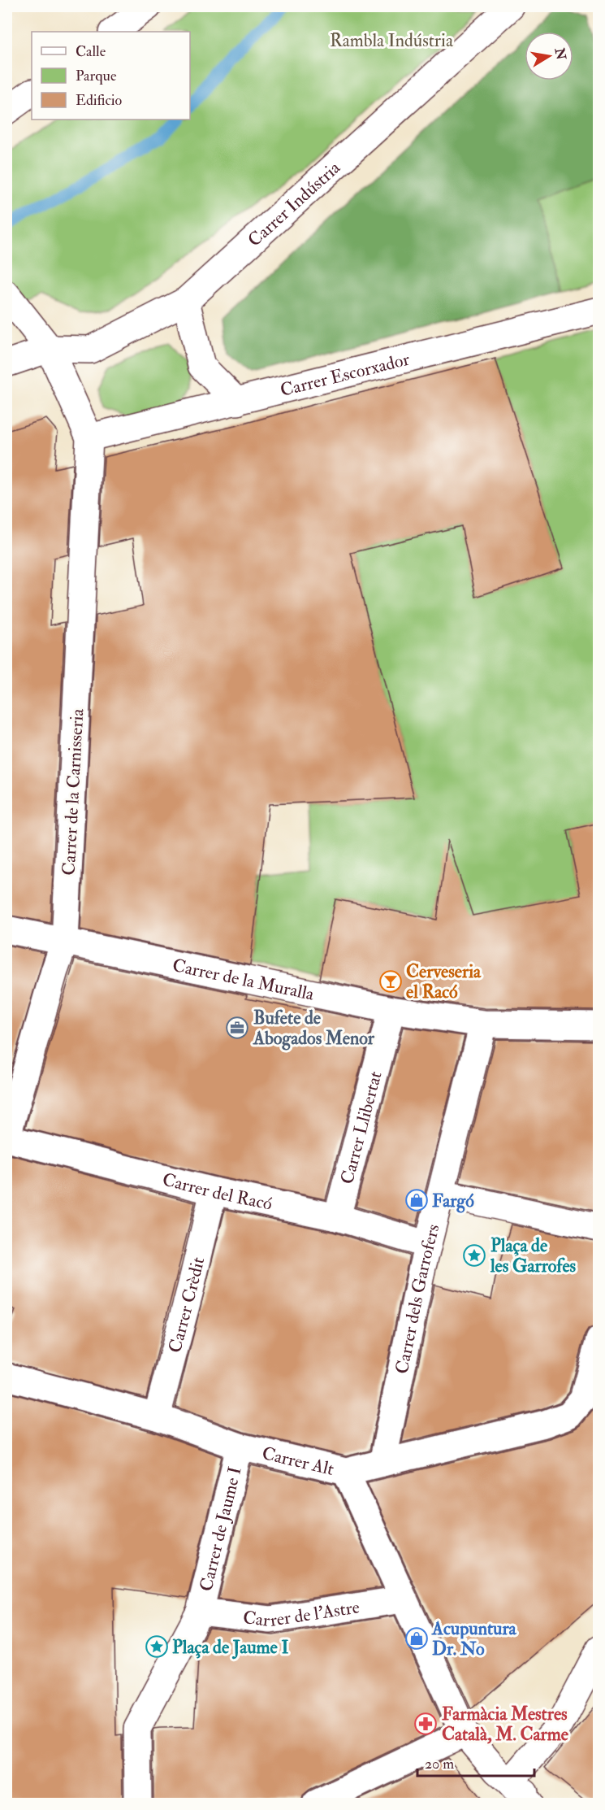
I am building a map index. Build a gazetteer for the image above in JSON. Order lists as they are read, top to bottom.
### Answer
{
  "streets": {
    "street": [
      "Carrer Indústria",
      "Carrer Escorxador",
      "Carrer de la Carnisseria",
      "Carrer de la Muralla",
      "Carrer Llibertat",
      "Carrer del Racó",
      "Carrer dels Garrofers",
      "Carrer Crèdit",
      "Carrer Alt",
      "Carrer de Jaume I",
      "Carrer de l'Astre"
    ]
  },
  "crossings": [
    ["Carrer Escorxador", "Carrer de la Carnisseria"],
    ["Carrer de la Carnisseria", "Carrer de la Muralla"],
    ["Carrer de la Carnisseria", "Carrer del Racó"],
    ["Carrer de la Muralla", "Carrer Llibertat"],
    ["Carrer de la Muralla", "Carrer dels Garrofers"],
    ["Carrer Llibertat", "Carrer del Racó"],
    ["Carrer del Racó", "Carrer dels Garrofers"],
    ["Carrer del Racó", "Carrer Crèdit"],
    ["Carrer dels Garrofers", "Carrer Alt"],
    ["Carrer Crèdit", "Carrer Alt"],
    ["Carrer Alt", "Carrer de Jaume I"],
    ["Carrer de Jaume I", "Carrer de l'Astre"]
  ],
  "parks": ["Rambla Indústria"],
  "places": {
    "bar": ["Cerveseria el Racó"],
    "office": ["Bufete de Abogados Menor"],
    "shop": ["Fargó", "Acupuntura Dr. No"],
    "place": ["Plaça de les Garrofes", "Plaça de Jaume I"],
    "pharmacy": ["Farmàcia Mestres Català, M. Carme"]
  },
  "legend": ["Calle", "Parque", "Edificio"],
  "scale_bar": "20 m",
  "north": "right"
}
